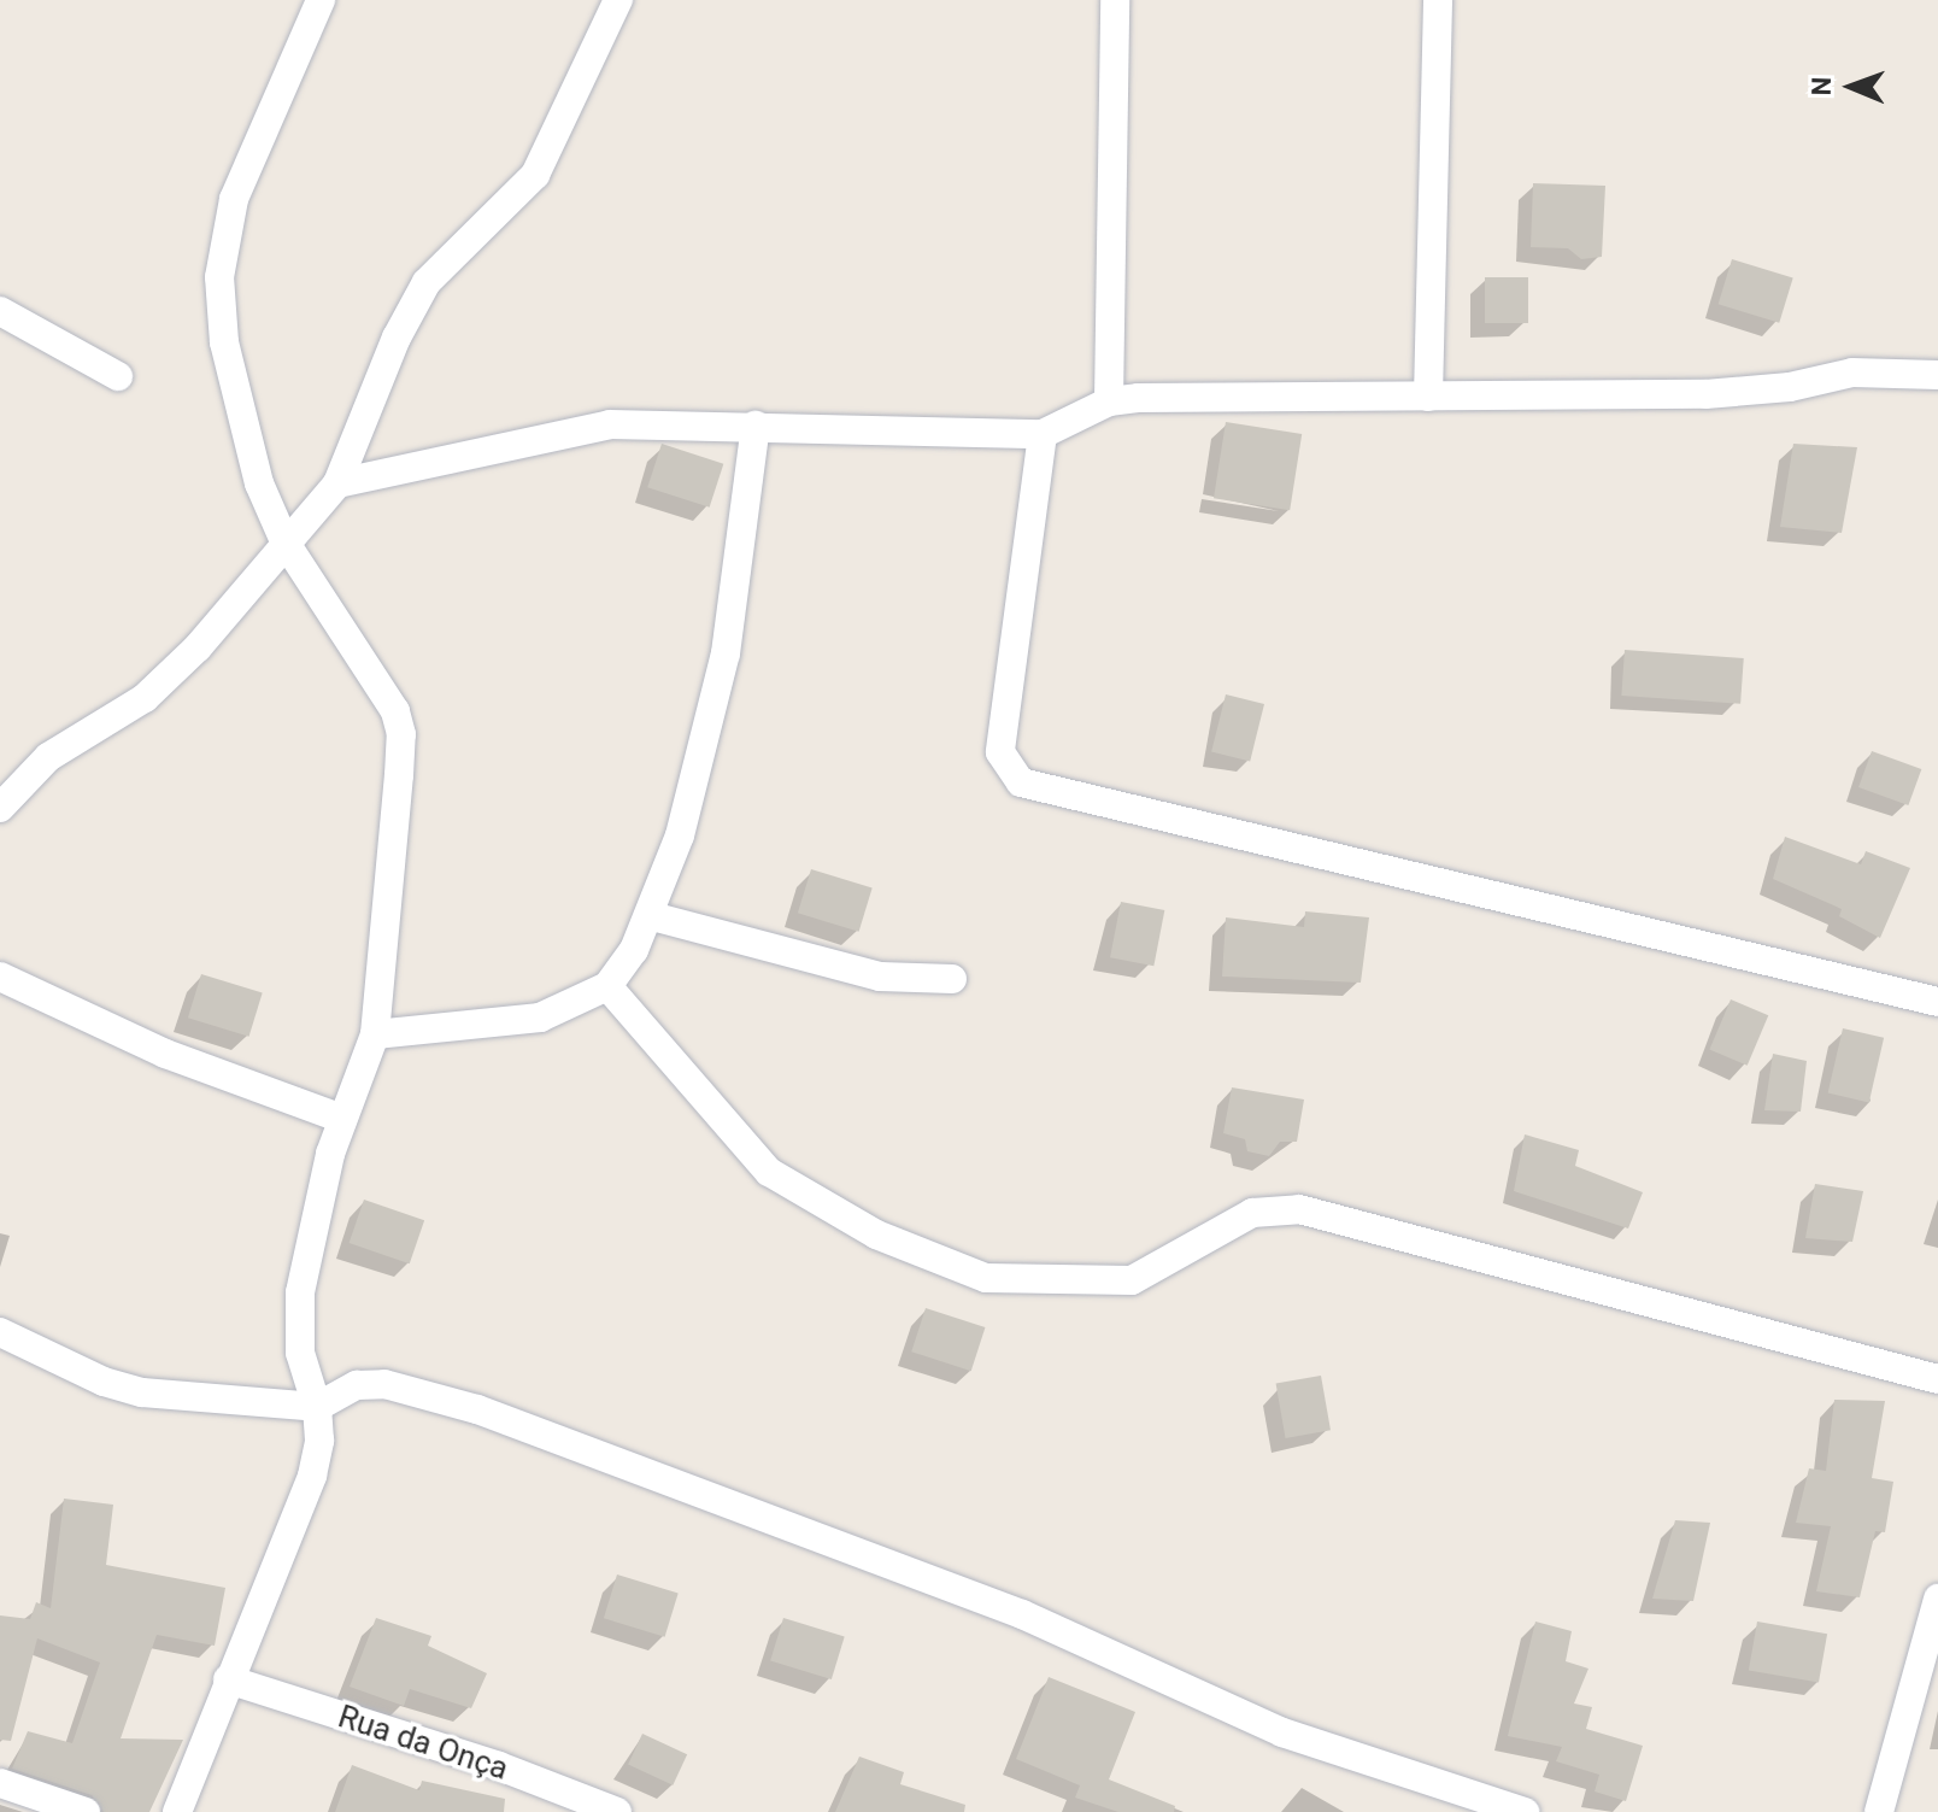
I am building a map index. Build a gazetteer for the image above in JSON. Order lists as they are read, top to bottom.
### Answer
{
  "streets": {
    "street": ["Rua da Onça"]
  },
  "north": "left"
}
